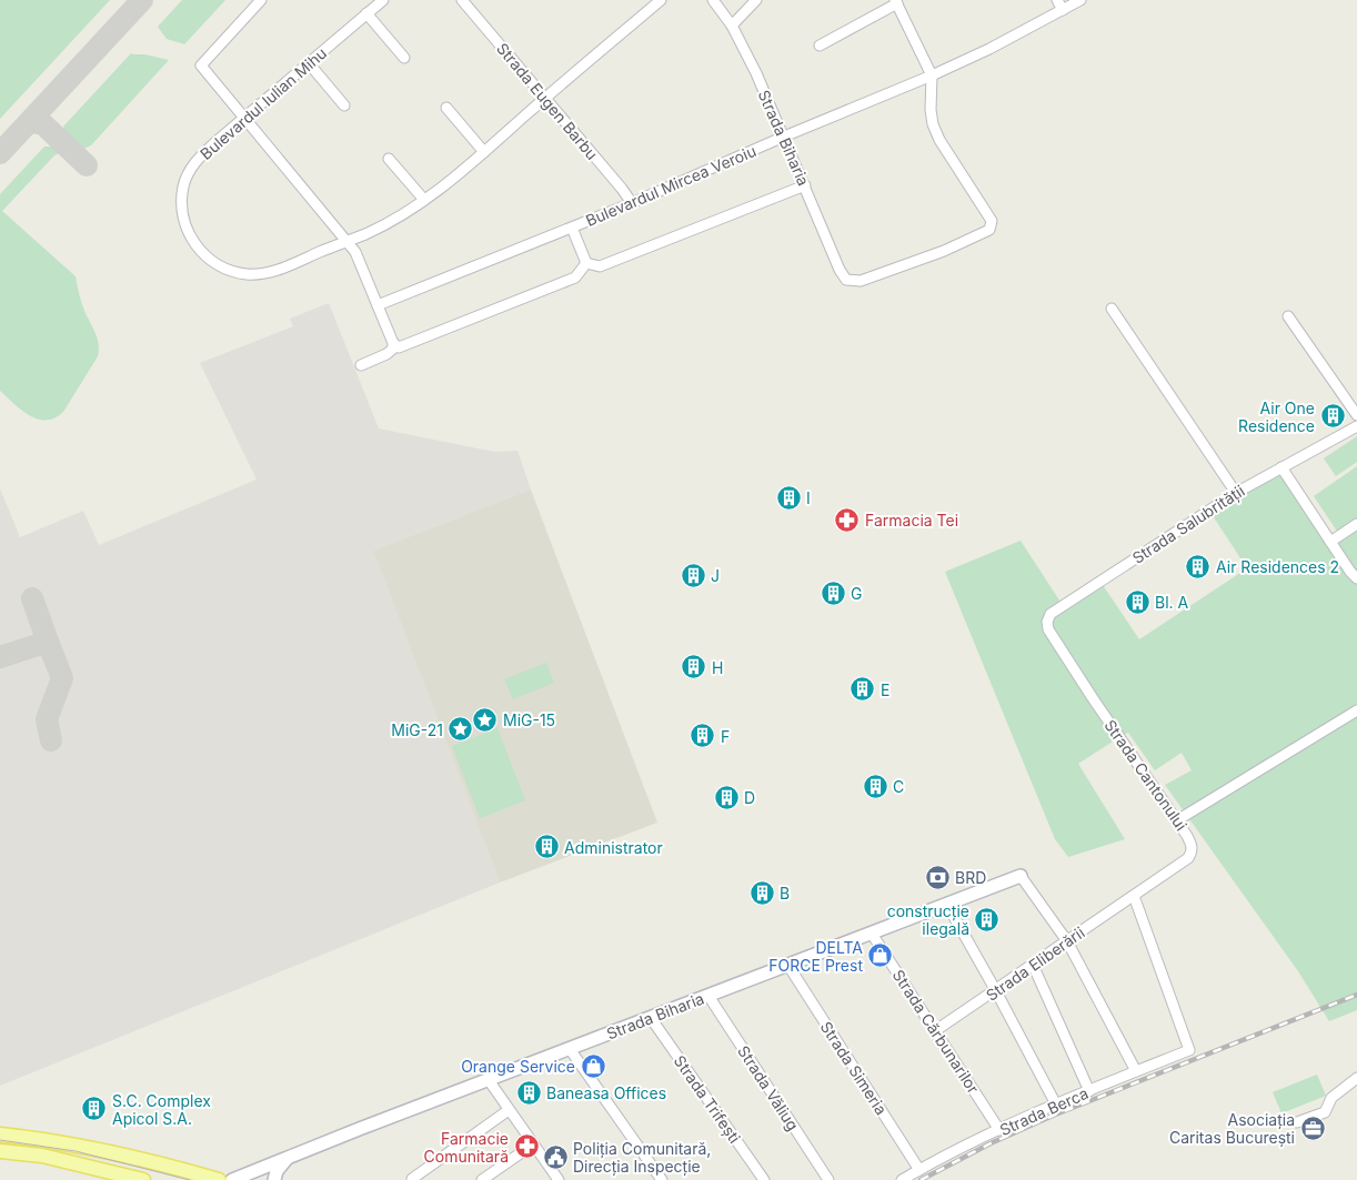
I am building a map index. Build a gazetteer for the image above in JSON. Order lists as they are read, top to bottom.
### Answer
{
  "streets": {
    "street": [
      "Strada Eugen Barbu",
      "Bulevardul Iulian Mihu",
      "Strada Biharia",
      "Bulevardul Mircea Veroiu",
      "Strada Salubrității",
      "Strada Cantonului",
      "Strada Eliberării",
      "Strada Cărbunarilor",
      "Strada Simeria",
      "Strada Văliug",
      "Strada Trifești",
      "Strada Berca"
    ]
  },
  "crossings": [
    ["Strada Eugen Barbu", "Bulevardul Iulian Mihu"],
    ["Strada Eugen Barbu", "Bulevardul Mircea Veroiu"],
    ["Strada Biharia", "Bulevardul Mircea Veroiu"],
    ["Strada Biharia", "Strada Cărbunarilor"],
    ["Strada Biharia", "Strada Simeria"],
    ["Strada Biharia", "Strada Văliug"],
    ["Strada Biharia", "Strada Trifești"],
    ["Strada Salubrității", "Strada Cantonului"],
    ["Strada Cantonului", "Strada Eliberării"],
    ["Strada Cantonului", "Strada Berca"],
    ["Strada Eliberării", "Strada Cărbunarilor"],
    ["Strada Eliberării", "Strada Berca"],
    ["Strada Cărbunarilor", "Strada Berca"],
    ["Strada Simeria", "Strada Berca"]
  ],
  "places": {
    "building": [
      "Air One Residence",
      "I",
      "Air Residences 2",
      "J",
      "G",
      "Bl. A",
      "H",
      "E",
      "F",
      "C",
      "D",
      "Administrator",
      "B",
      "construcție ilegală",
      "Baneasa Offices",
      "S.C. Complex Apicol S.A."
    ],
    "pharmacy": ["Farmacia Tei", "Farmacie Comunitară"],
    "place": ["MiG-15", "MiG-21"],
    "bank": ["BRD"],
    "shop": ["DELTA FORCE Prest", "Orange Service"],
    "office": ["Asociația Caritas București"],
    "public building": ["Poliția Comunitară, Direcția Inspecție"]
  }
}
